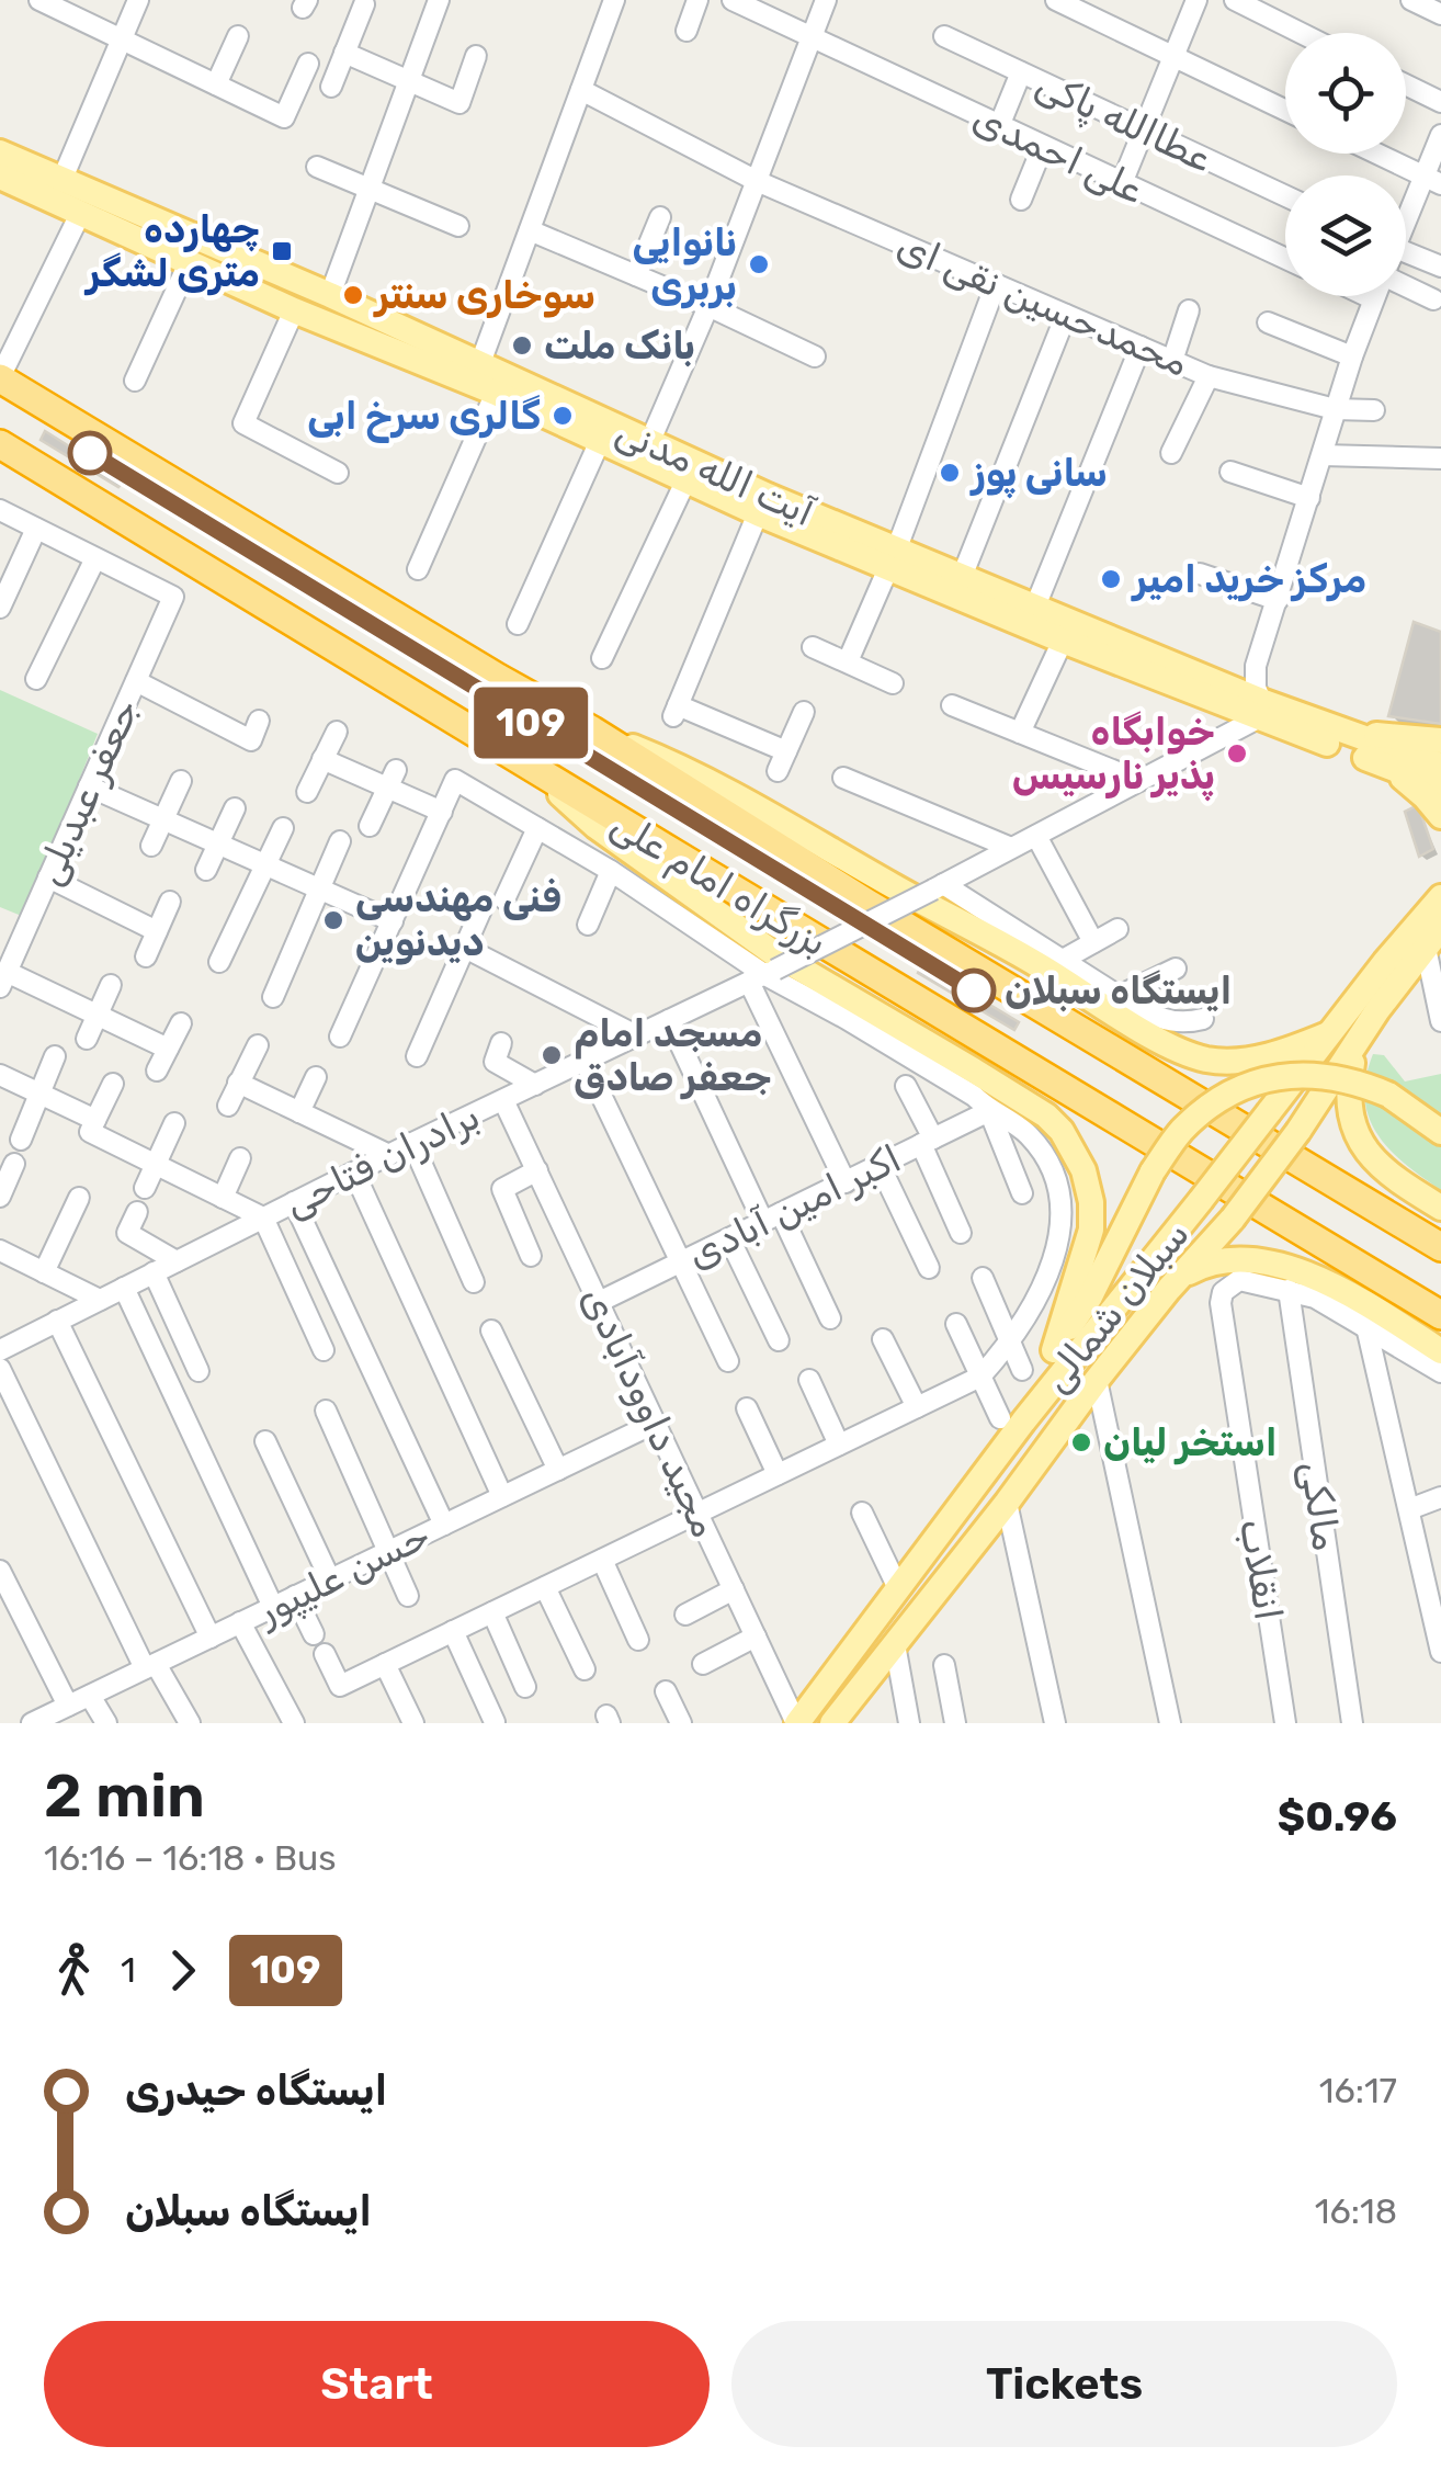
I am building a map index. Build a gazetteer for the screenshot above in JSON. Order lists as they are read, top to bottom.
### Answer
{
  "streets": {
    "highway": ["بزرگراه امام علی"],
    "main road": ["آیت الله مدنی", "سبلان شمالی"],
    "street": [
      "عطاالله پاکی",
      "علی احمدی",
      "محمدحسین نقی ای",
      "جعفر عبدیلی",
      "برادران فتاحی",
      "اکبر امین آبادی",
      "مجید داوودآبادی",
      "مالکی",
      "انقلاب",
      "حسن علیپور"
    ]
  },
  "crossings": [
    ["برادران فتاحی", "مجید داوودآبادی"],
    ["اکبر امین آبادی", "مجید داوودآبادی"],
    ["سبلان شمالی", "مجید داوودآبادی"],
    ["مجید داوودآبادی", "حسن علیپور"],
    ["مالکی", "انقلاب"]
  ],
  "places": {
    "transit": ["چهارده متری لشگر"],
    "other": [
      "نانوایی بربری",
      "سوخاری سنتر",
      "بانک ملت",
      "گالری سرخ ابی",
      "سانی پوز",
      "مرکز خرید امیر",
      "خوابگاه پذیر نارسیس",
      "فنی مهندسی دیدنوین",
      "ایستگاه سبلان",
      "مسجد امام جعفر صادق",
      "استخر لیان"
    ]
  },
  "lines": ["bus line 109"],
  "page": {
    "on_map": "109",
    "heading": ["2 min", "16:16 – 16:18 · Bus", "$0.96"],
    "legs": ["1", "109"],
    "list": [
      {
        "name": "ایستگاه حیدری",
        "value": "16:17"
      },
      {
        "name": "ایستگاه سبلان",
        "value": "16:18"
      }
    ],
    "buttons": ["Start", "Tickets"]
  }
}
